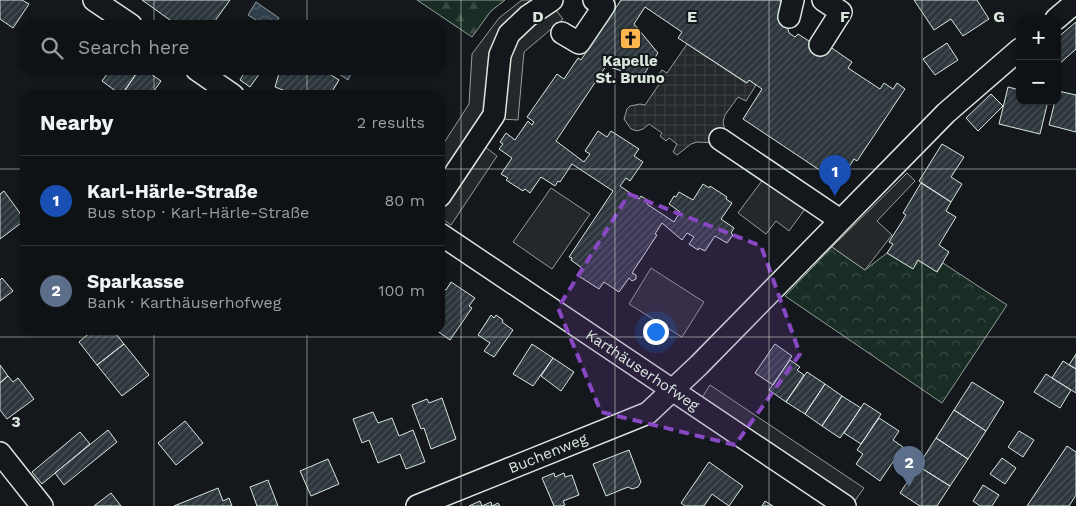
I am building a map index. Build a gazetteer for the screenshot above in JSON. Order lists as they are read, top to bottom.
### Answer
{
  "streets": {
    "street": ["Karthäuserhofweg", "Buchenweg"]
  },
  "crossings": [
    ["Karthäuserhofweg", "Buchenweg"]
  ],
  "places": {
    "church": ["Kapelle St. Bruno"]
  },
  "page": {
    "map_buttons": ["+", "−"],
    "search": "Search here",
    "heading": ["Nearby", "2 results"],
    "pins": ["1", "2"],
    "list": [
      {
        "mark": "1",
        "name": "Karl-Härle-Straße",
        "note": "Bus stop · Karl-Härle-Straße",
        "value": "80 m"
      },
      {
        "mark": "2",
        "name": "Sparkasse",
        "note": "Bank · Karthäuserhofweg",
        "value": "100 m"
      }
    ]
  },
  "grid": {
    "columns": [
      "D",
      "E",
      "F",
      "G"
    ],
    "rows": ["3"]
  }
}
